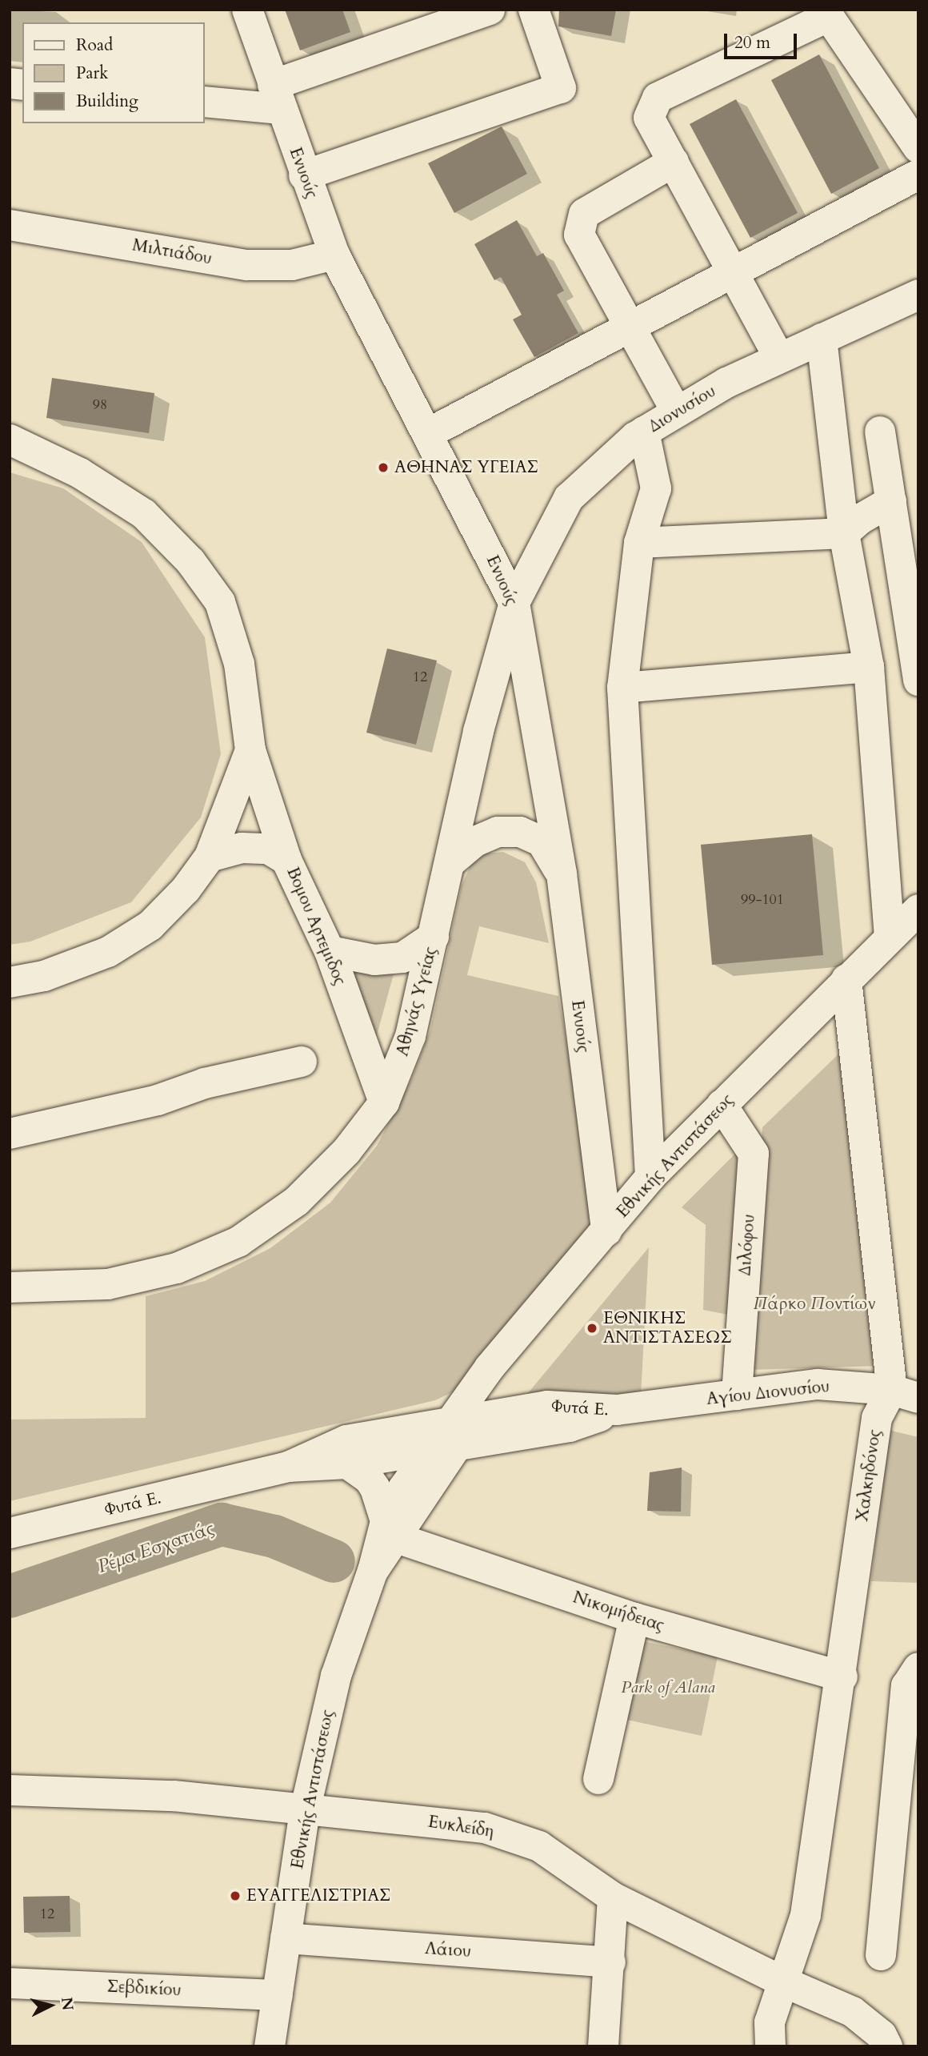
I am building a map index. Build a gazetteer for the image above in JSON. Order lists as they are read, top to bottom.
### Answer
{
  "streets": {
    "street": [
      "Ενυούς",
      "Μιλτιάδου",
      "Διονυσίου",
      "Βομου Αρτεμιδος",
      "Αθηνάς Υγείας",
      "Εθνικής Αντιστάσεως",
      "Διλόφου",
      "Αγίου Διονυσίου",
      "Φυτά Ε.",
      "Χαλκηδόνος",
      "Νικομήδειας",
      "Ευκλείδη",
      "Λάιου",
      "Σεβδικίου"
    ]
  },
  "crossings": [
    ["Ενυούς", "Μιλτιάδου"],
    ["Ενυούς", "Διονυσίου"],
    ["Ενυούς", "Αθηνάς Υγείας"],
    ["Ενυούς", "Εθνικής Αντιστάσεως"],
    ["Διονυσίου", "Αθηνάς Υγείας"],
    ["Βομου Αρτεμιδος", "Αθηνάς Υγείας"],
    ["Εθνικής Αντιστάσεως", "Διλόφου"],
    ["Εθνικής Αντιστάσεως", "Φυτά Ε."],
    ["Εθνικής Αντιστάσεως", "Νικομήδειας"],
    ["Εθνικής Αντιστάσεως", "Ευκλείδη"],
    ["Εθνικής Αντιστάσεως", "Λάιου"],
    ["Εθνικής Αντιστάσεως", "Σεβδικίου"],
    ["Διλόφου", "Αγίου Διονυσίου"],
    ["Αγίου Διονυσίου", "Φυτά Ε."],
    ["Αγίου Διονυσίου", "Χαλκηδόνος"],
    ["Χαλκηδόνος", "Νικομήδειας"],
    ["Χαλκηδόνος", "Ευκλείδη"]
  ],
  "water": ["Ρέμα Εσχατιάς"],
  "parks": ["Πάρκο Ποντίων", "Park of Alana"],
  "places": ["ΑΘΗΝΑΣ ΥΓΕΙΑΣ", "ΕΘΝΙΚΗΣ ΑΝΤΙΣΤΑΣΕΩΣ", "ΕΥΑΓΓΕΛΙΣΤΡΙΑΣ"],
  "house_numbers": [
    "98",
    "12",
    "99-101",
    "12"
  ],
  "legend": ["Road", "Park", "Building"],
  "scale_bar": "20 m",
  "north": "right"
}
